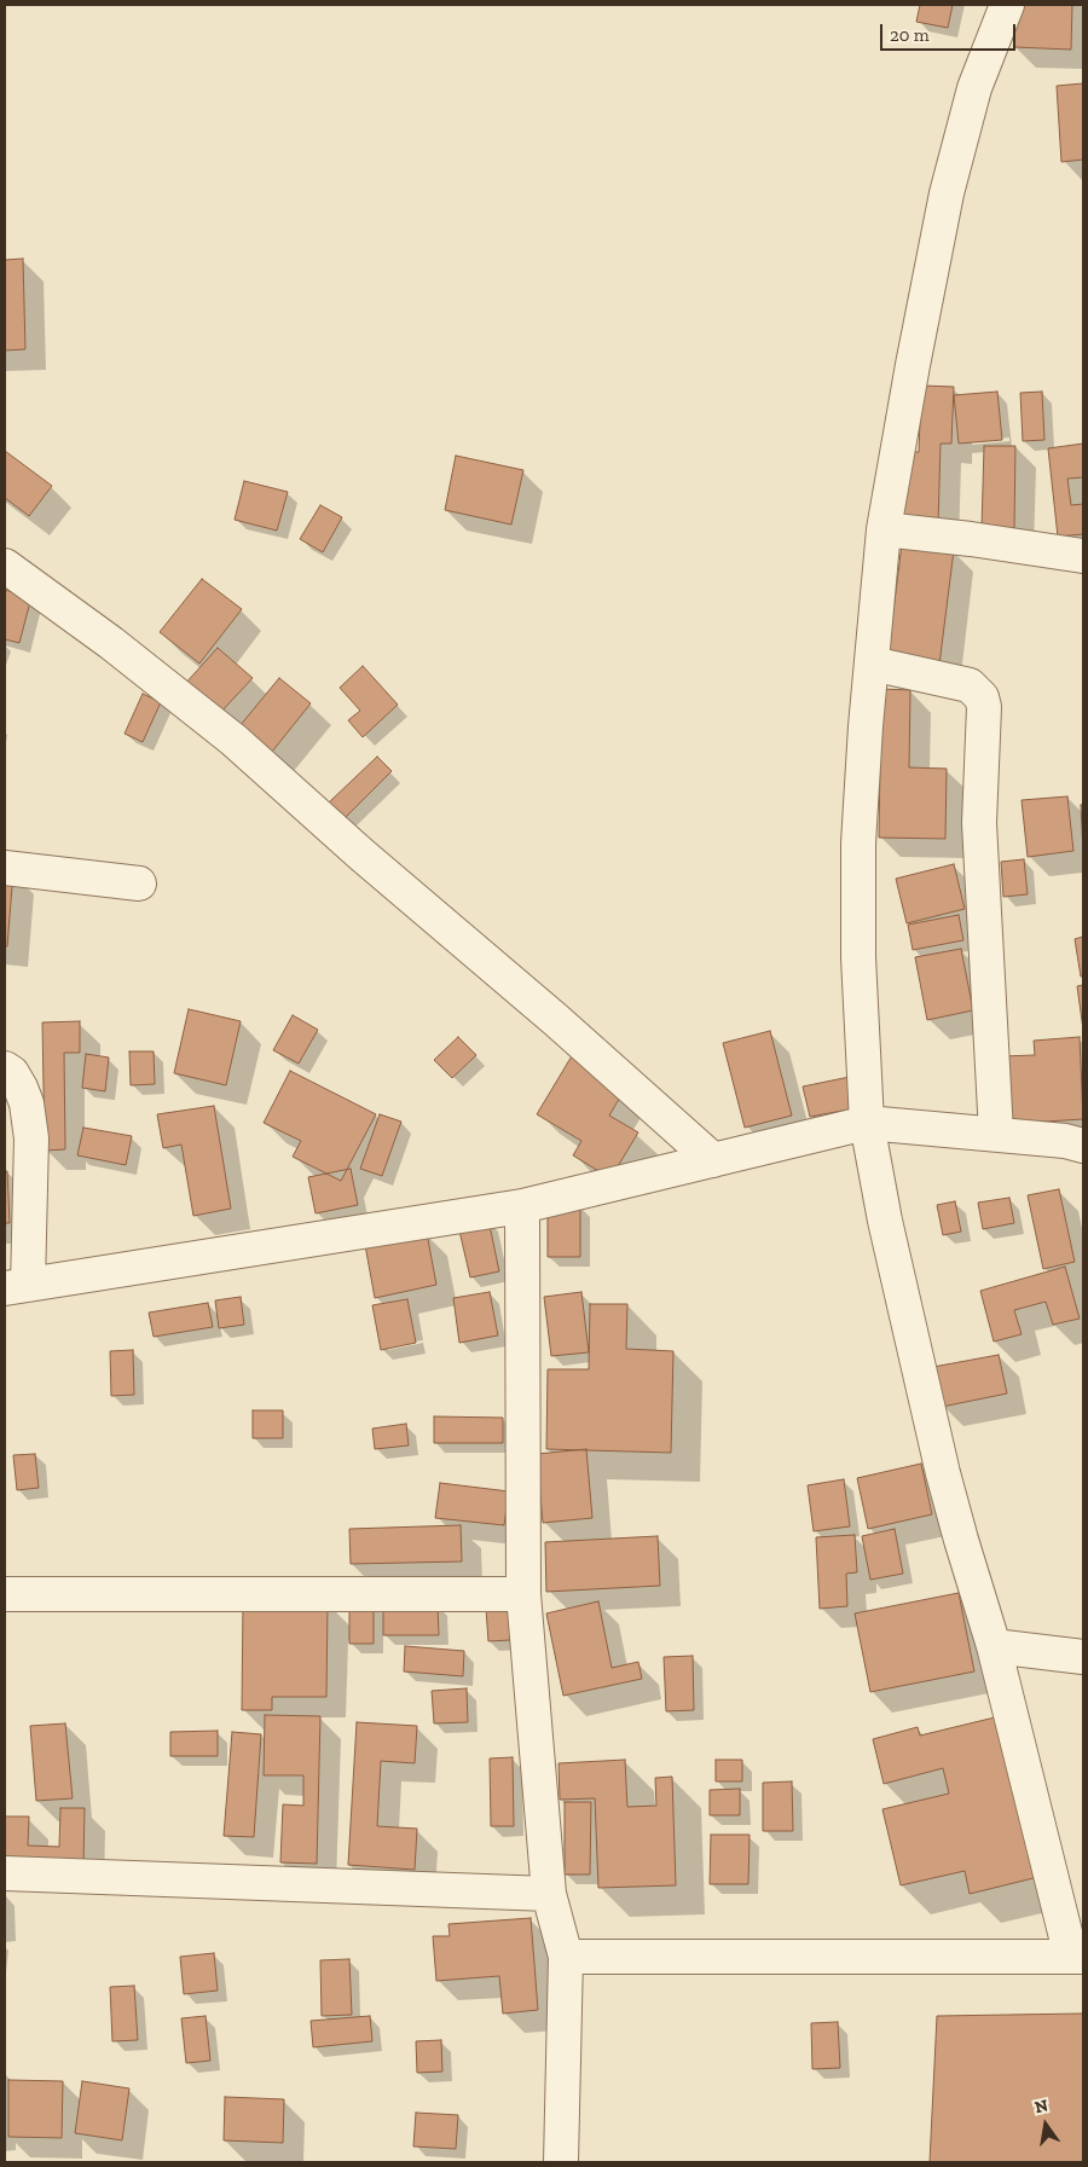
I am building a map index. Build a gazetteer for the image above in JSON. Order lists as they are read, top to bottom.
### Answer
{
  "scale_bar": "20 m",
  "north": "top"
}
